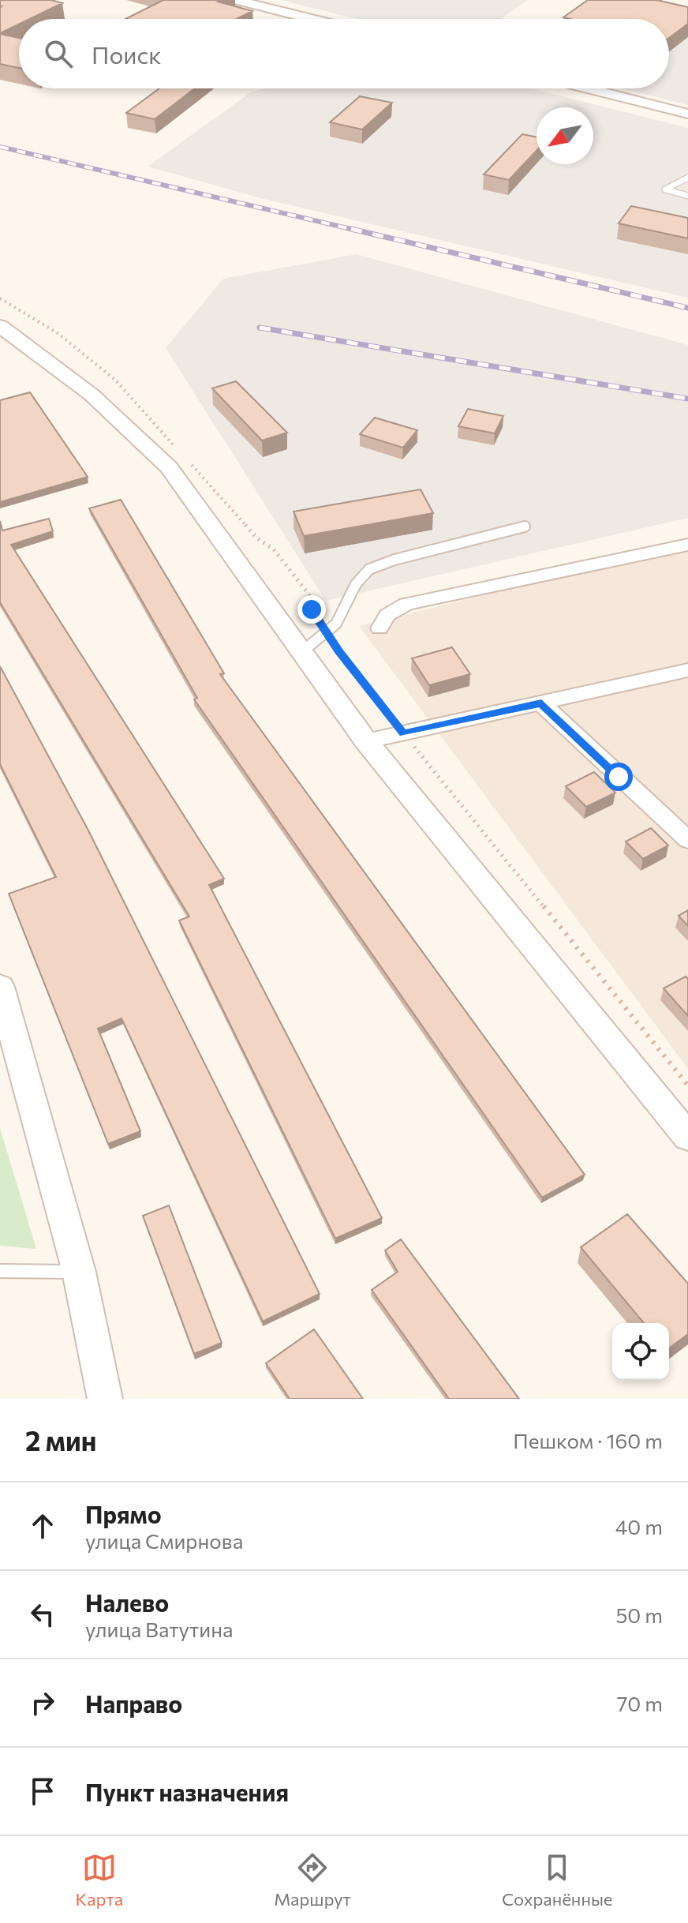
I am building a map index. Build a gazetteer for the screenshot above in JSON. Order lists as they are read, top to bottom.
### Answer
{
  "north": "bottom left",
  "page": {
    "search": "Поиск",
    "heading": ["2 мин", "Пешком · 160 m"],
    "list": [
      ["Прямо", "улица Смирнова", "40 m"],
      ["Налево", "улица Ватутина", "50 m"],
      ["Направо", "70 m"],
      "Пункт назначения"
    ],
    "nav": ["Карта", "Маршрут", "Сохранённые"]
  }
}
